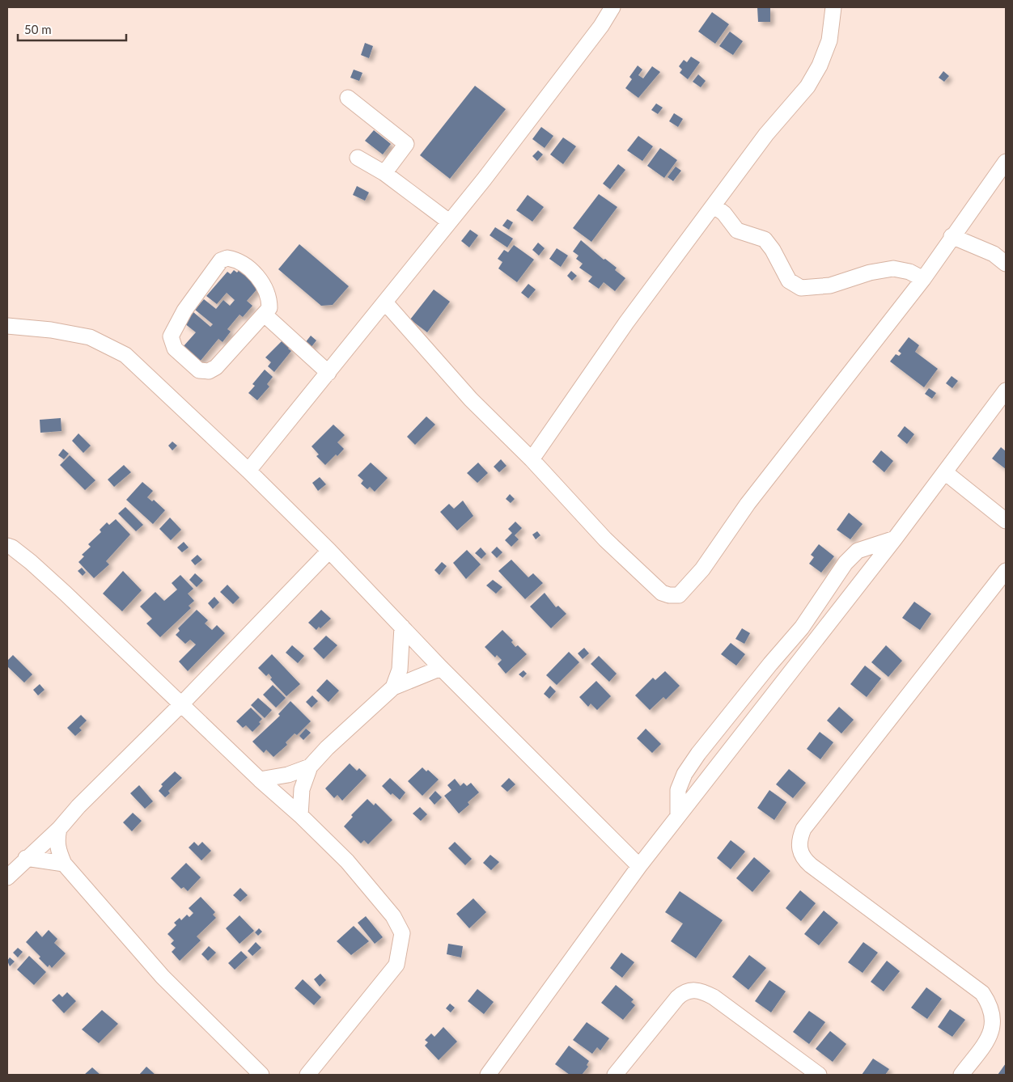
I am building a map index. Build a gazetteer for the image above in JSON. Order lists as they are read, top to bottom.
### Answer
{
  "scale_bar": "50 m"
}
